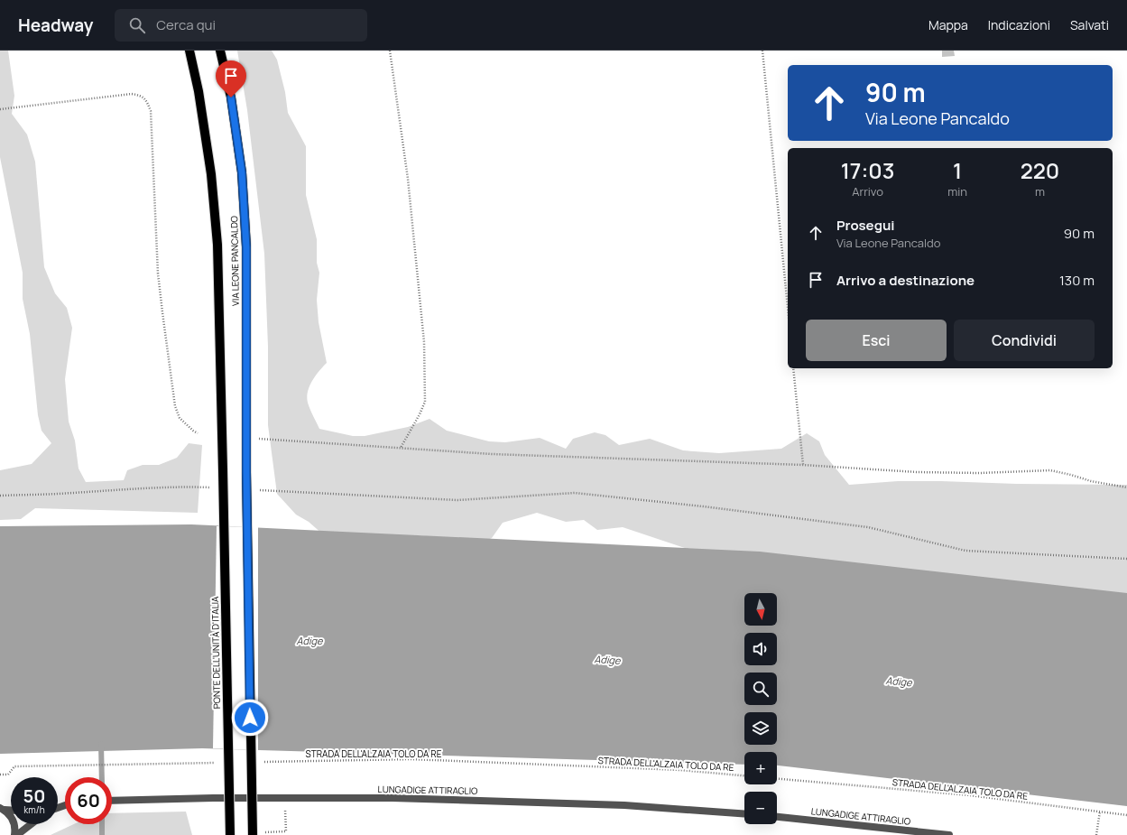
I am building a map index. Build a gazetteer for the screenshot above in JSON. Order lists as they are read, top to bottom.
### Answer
{
  "streets": {
    "main road": ["VIA LEONE PANCALDO", "PONTE DELL'UNITÀ D'ITALIA"],
    "street": ["LUNGADIGE ATTIRAGLIO"],
    "path": ["STRADA DELL'ALZAIA TOLO DA RE"]
  },
  "crossings": [
    ["VIA LEONE PANCALDO", "PONTE DELL'UNITÀ D'ITALIA"]
  ],
  "water": ["Adige"],
  "north": "bottom",
  "page": {
    "header": "Headway",
    "search": "Cerca qui",
    "nav": ["Mappa", "Indicazioni", "Salvati"],
    "turn": ["90 m", "Via Leone Pancaldo"],
    "eta": [
      "17:03",
      "Arrivo",
      "1",
      "min",
      "220",
      "m"
    ],
    "list": [
      {
        "name": "Prosegui",
        "note": "Via Leone Pancaldo",
        "value": "90 m"
      },
      {
        "name": "Arrivo a destinazione",
        "value": "130 m"
      }
    ],
    "buttons": ["Esci", "Condividi"],
    "map_buttons": ["+", "−"],
    "speed": "50 km/h",
    "limit": "60"
  }
}
